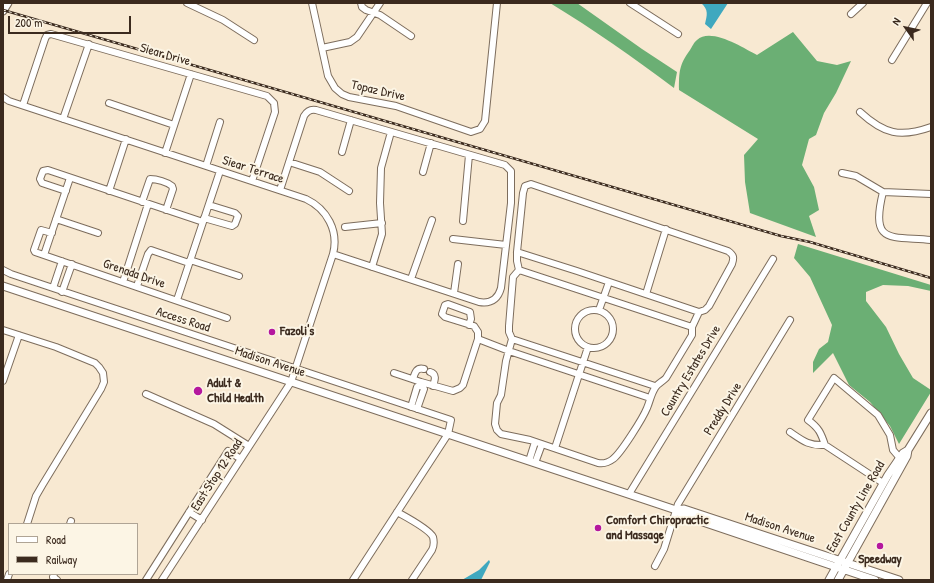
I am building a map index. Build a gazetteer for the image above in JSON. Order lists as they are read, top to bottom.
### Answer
{
  "streets": {
    "main road": ["Madison Avenue", "East County Line Road"],
    "street": [
      "Siear Drive",
      "Topaz Drive",
      "Siear Terrace",
      "Grenada Drive",
      "Access Road",
      "Country Estates Drive",
      "Preddy Drive",
      "East Stop 12 Road"
    ]
  },
  "crossings": [
    ["Siear Drive", "Siear Terrace"],
    ["Siear Terrace", "Access Road"],
    ["Siear Terrace", "Madison Avenue"],
    ["Siear Terrace", "East Stop 12 Road"],
    ["Access Road", "Madison Avenue"],
    ["Madison Avenue", "Country Estates Drive"],
    ["Madison Avenue", "Preddy Drive"],
    ["Madison Avenue", "East Stop 12 Road"],
    ["Madison Avenue", "East County Line Road"]
  ],
  "places": [
    "Fazoli's",
    "Adult & Child Health",
    "Comfort Chiropractic and Massage",
    "Speedway"
  ],
  "legend": ["Road", "Railway"],
  "scale_bar": "200 m",
  "north": "top left"
}
